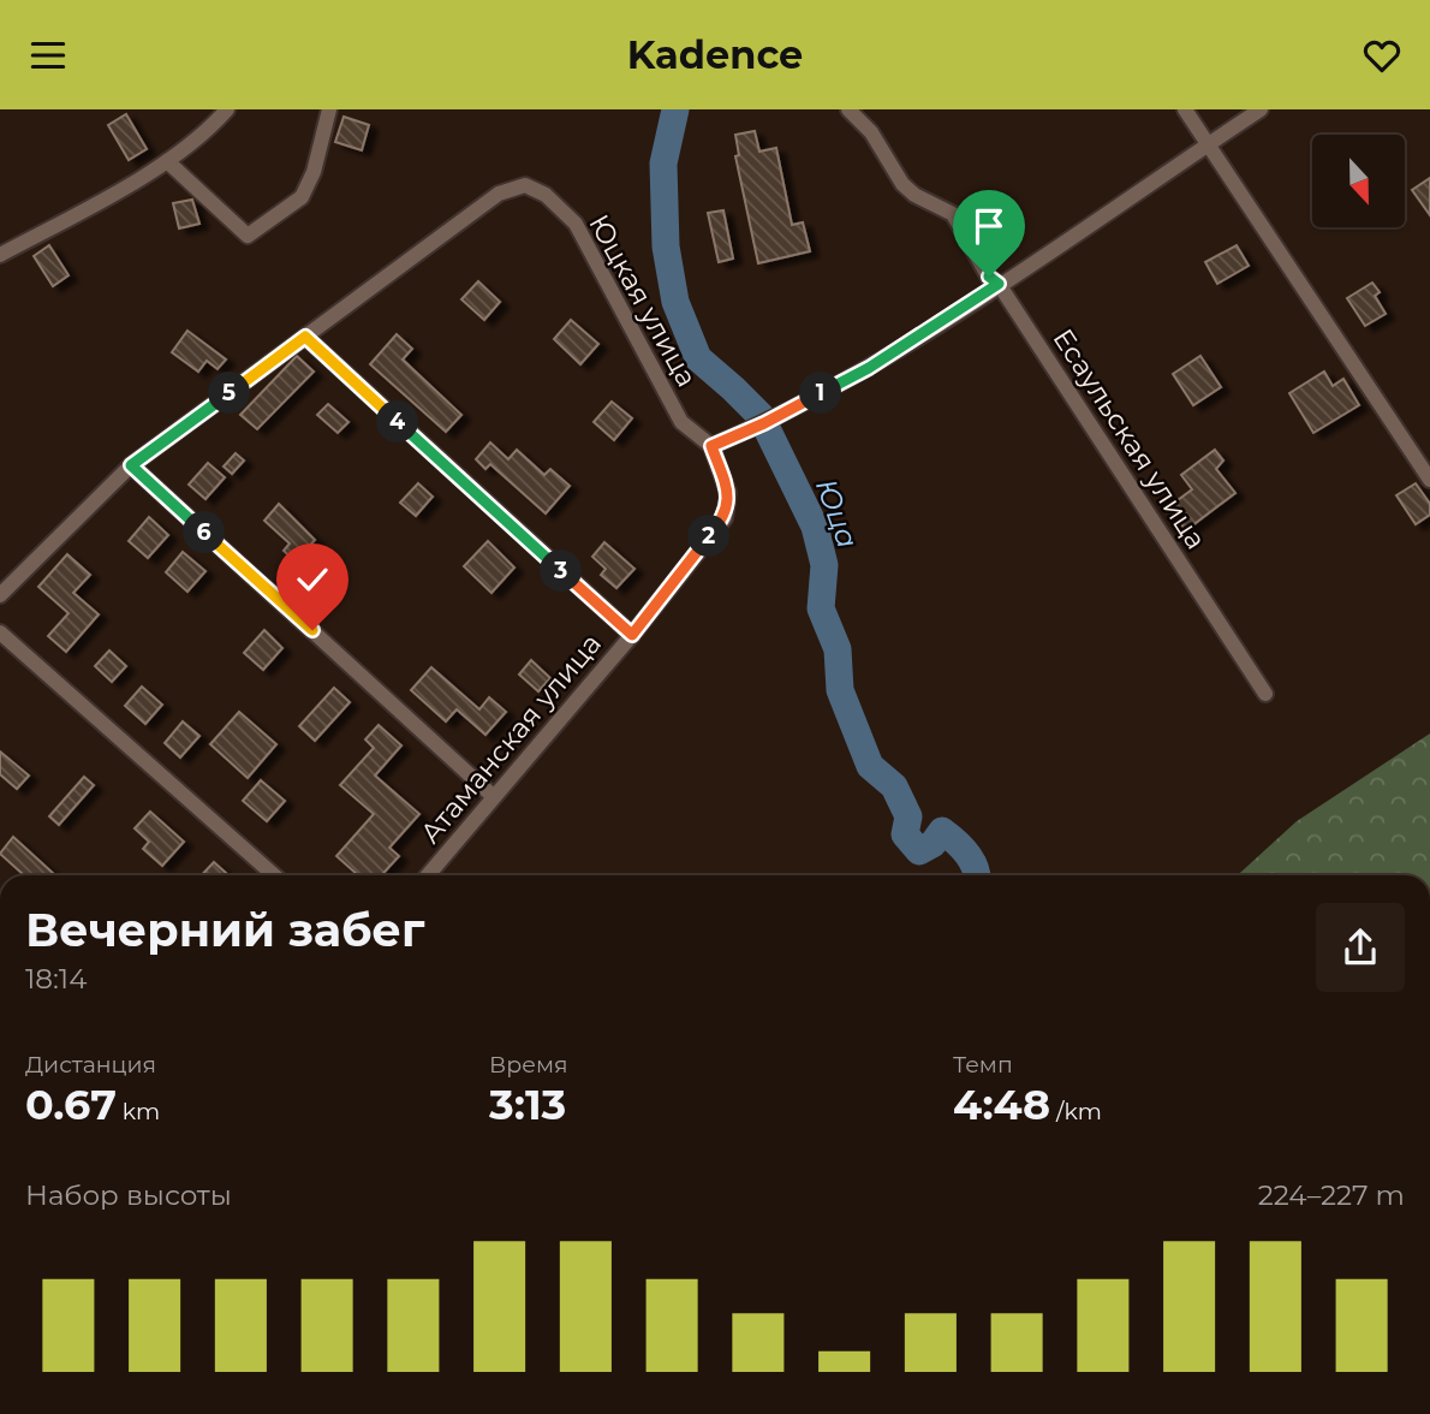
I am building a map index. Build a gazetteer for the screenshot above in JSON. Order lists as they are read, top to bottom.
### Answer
{
  "streets": {
    "street": ["Юцкая улица", "Есаульская улица", "Атаманская улица"]
  },
  "crossings": [
    ["Юцкая улица", "Атаманская улица"]
  ],
  "water": ["Юца"],
  "north": "bottom",
  "page": {
    "header": "Kadence",
    "pins": [
      "1",
      "5",
      "4",
      "6",
      "2",
      "3"
    ],
    "heading": ["Вечерний забег", "18:14"],
    "stats": [
      ["Дистанция", "0.67 km"],
      ["Время", "3:13"],
      ["Темп", "4:48 /km"]
    ],
    "chart": ["Набор высоты", "224–227 m"]
  }
}
